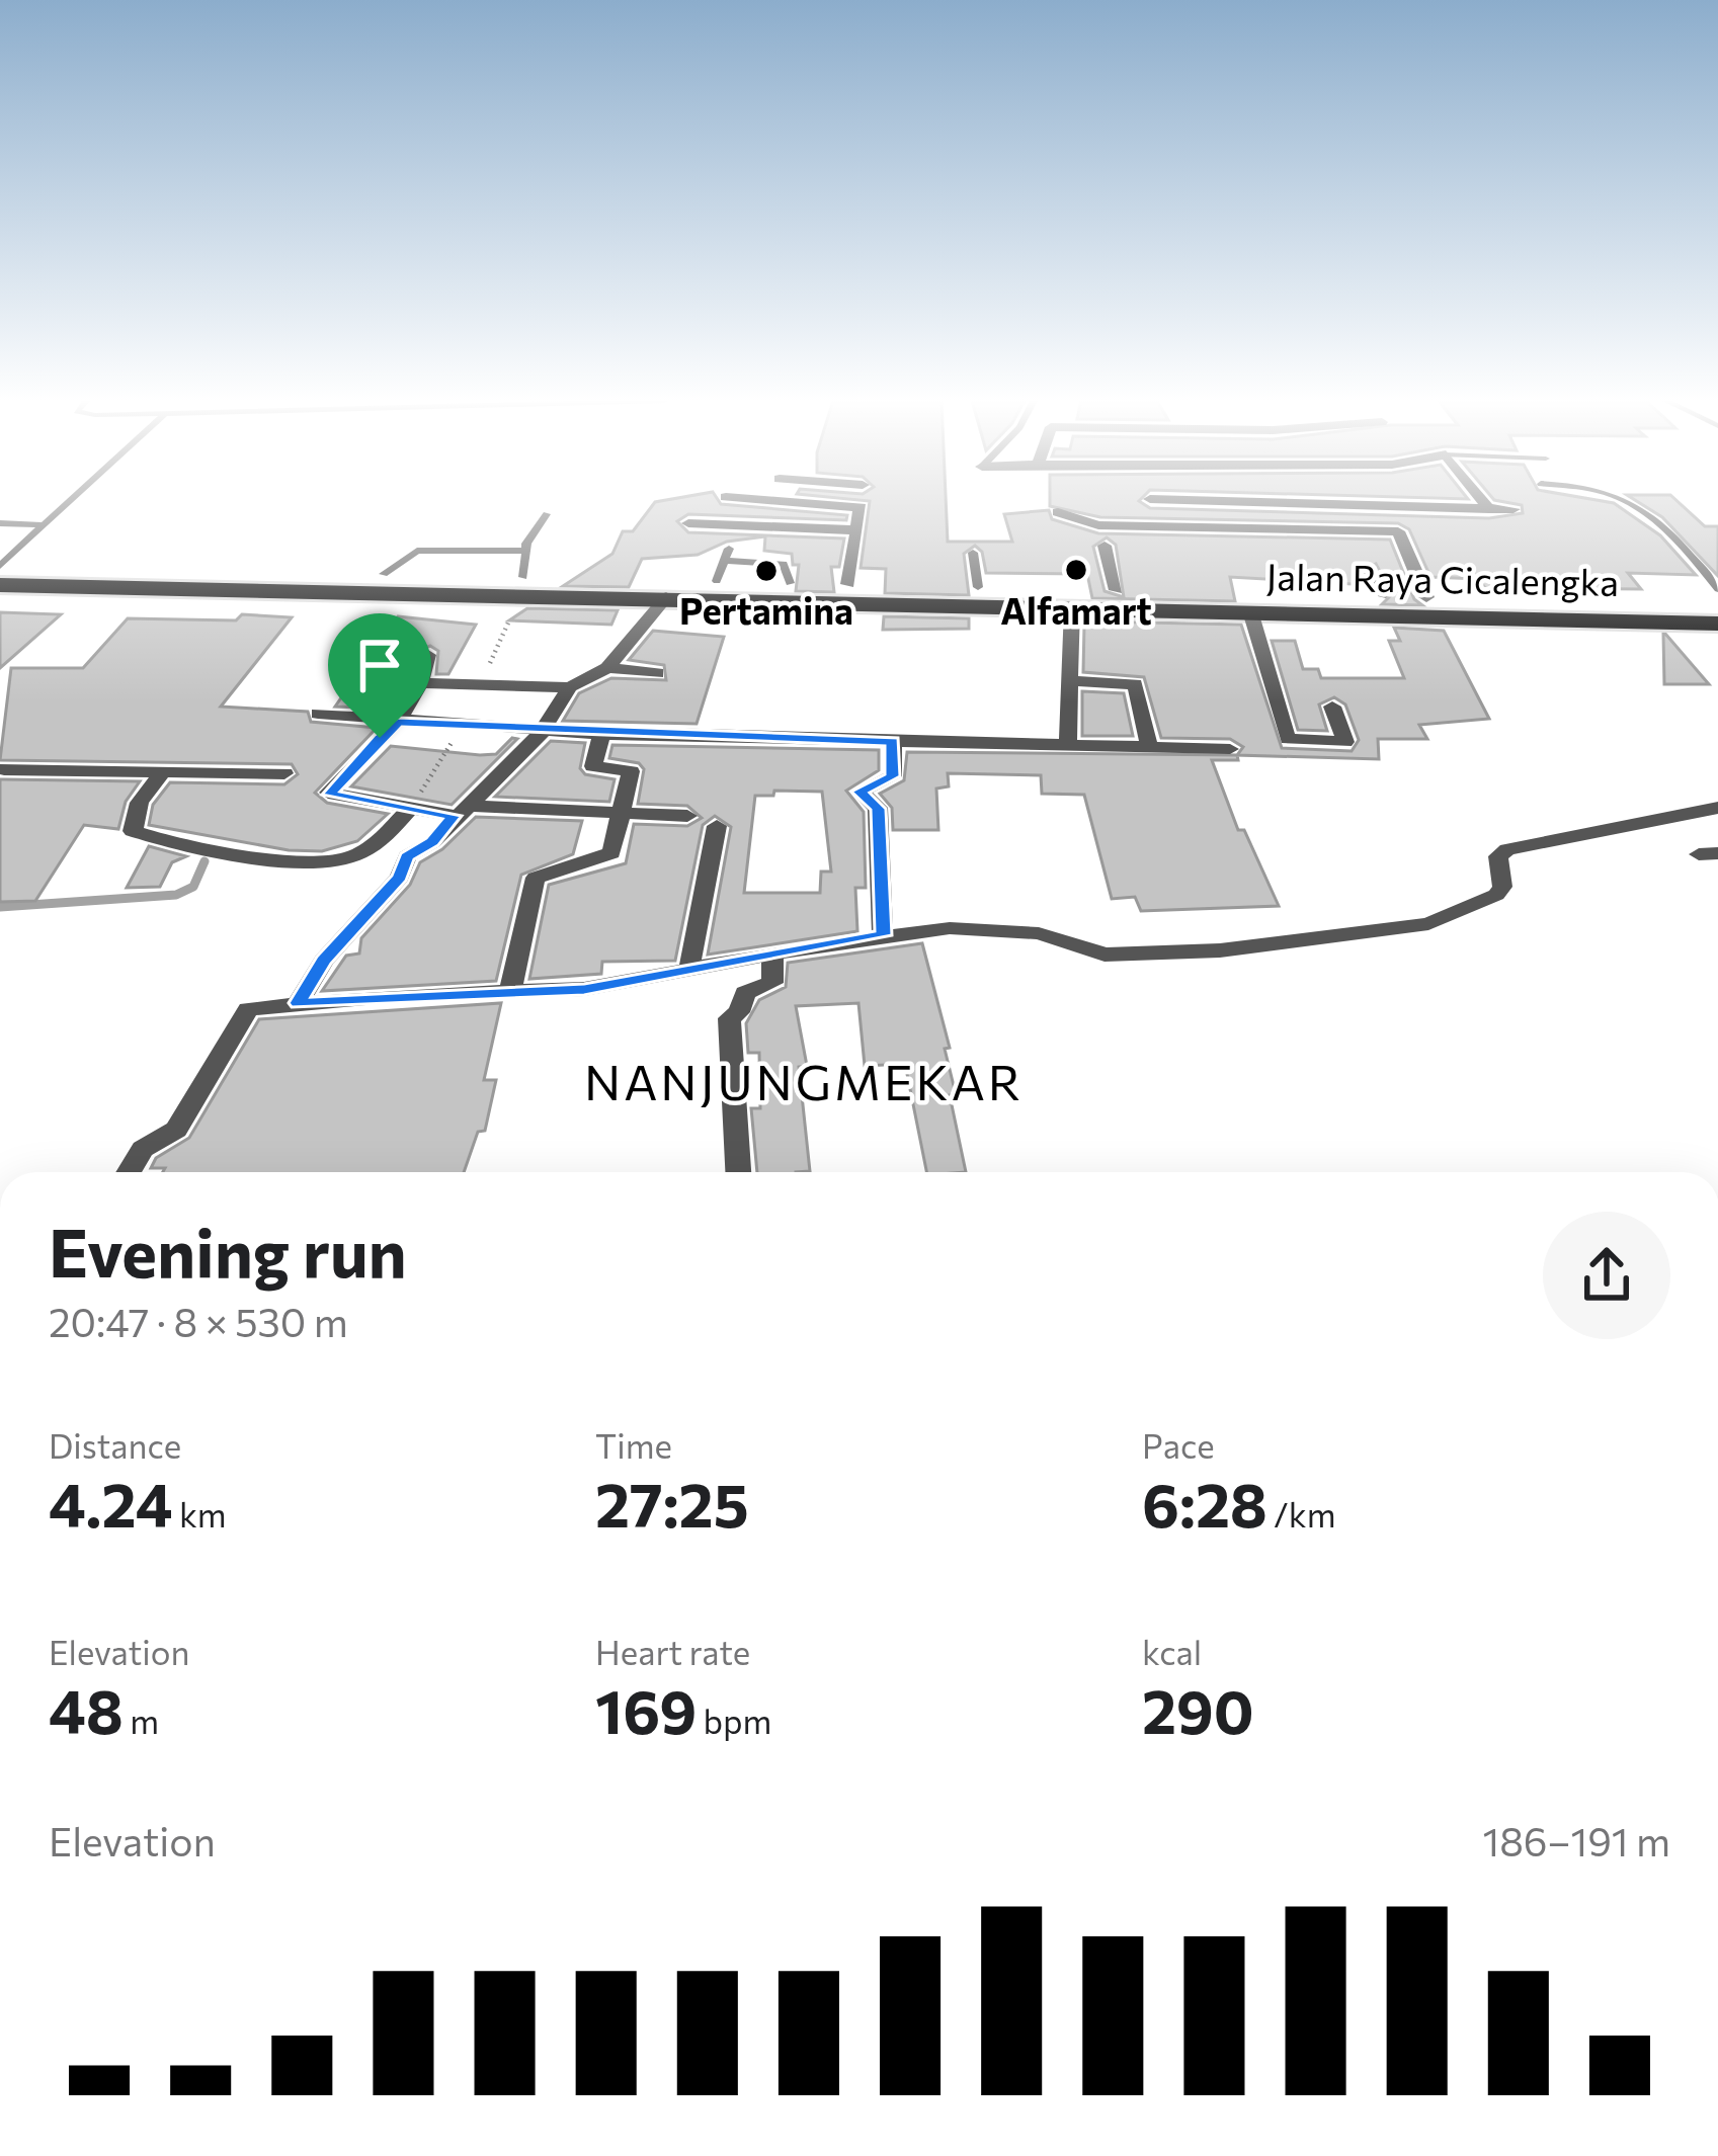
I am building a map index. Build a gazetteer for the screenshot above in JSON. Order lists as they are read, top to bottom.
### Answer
{
  "streets": {
    "highway": ["Jalan Raya Cicalengka"]
  },
  "districts": ["NANJUNGMEKAR"],
  "places": ["Alfamart", "Pertamina"],
  "page": {
    "heading": ["Evening run", "20:47 · 8 × 530 m"],
    "stats": [
      ["Distance", "4.24 km"],
      ["Time", "27:25"],
      ["Pace", "6:28 /km"],
      ["Elevation", "48 m"],
      ["Heart rate", "169 bpm"],
      ["kcal", "290"]
    ],
    "chart": ["Elevation", "186–191 m"]
  }
}
